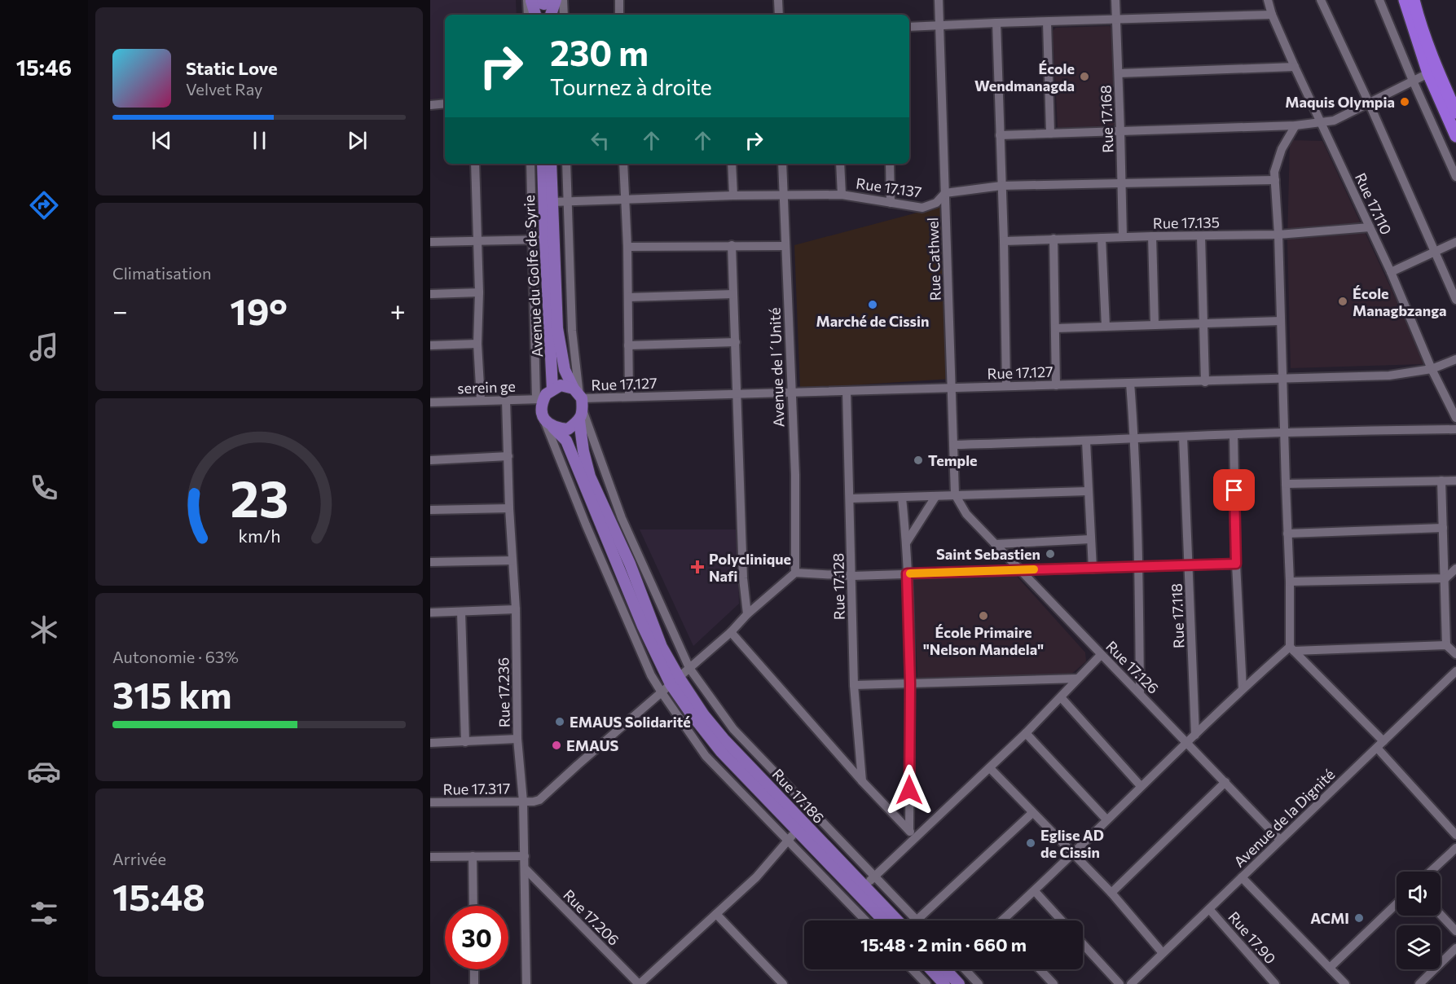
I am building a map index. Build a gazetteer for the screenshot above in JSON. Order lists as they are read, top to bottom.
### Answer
{
  "streets": {
    "main road": ["Avenue du Golfe de Syrie", "Rue 17.186"],
    "street": [
      "Rue 17.168",
      "Rue 17.137",
      "Rue 17.110",
      "Rue 17.135",
      "Rue Cathwel",
      "Avenue de l´Unité",
      "Rue 17.127",
      "serein ge",
      "Rue 17.128",
      "Rue 17.118",
      "Rue 17.126",
      "Rue 17.236",
      "Rue 17.317",
      "Avenue de la Dignité",
      "Rue 17.206",
      "Rue 17.90"
    ]
  },
  "crossings": [
    ["Rue 17.168", "Rue 17.137"],
    ["Rue 17.168", "Rue 17.135"],
    ["Rue 17.137", "Rue Cathwel"],
    ["Rue 17.137", "Avenue de l´Unité"],
    ["Rue 17.110", "Rue 17.135"],
    ["Rue 17.110", "Rue 17.127"],
    ["Rue Cathwel", "Rue 17.127"],
    ["Rue Cathwel", "Rue 17.126"],
    ["Avenue du Golfe de Syrie", "Rue 17.127"],
    ["Avenue du Golfe de Syrie", "serein ge"],
    ["Avenue de l´Unité", "Rue 17.127"],
    ["Avenue de l´Unité", "Rue 17.317"],
    ["Rue 17.127", "serein ge"],
    ["Rue 17.127", "Rue 17.128"],
    ["serein ge", "Rue 17.236"],
    ["Rue 17.126", "Avenue de la Dignité"],
    ["Rue 17.236", "Rue 17.317"],
    ["Rue 17.236", "Rue 17.206"],
    ["Rue 17.317", "Rue 17.186"],
    ["Avenue de la Dignité", "Rue 17.90"]
  ],
  "places": {
    "other": [
      "École Wendmanagda",
      "Maquis Olympia",
      "École Managbzanga",
      "Marché de Cissin",
      "Temple",
      "Saint Sebastien",
      "École Primaire \"Nelson Mandela\"",
      "EMAUS Solidarité",
      "EMAUS",
      "Eglise AD de Cissin",
      "ACMI"
    ],
    "health": ["Polyclinique Nafi"]
  },
  "page": {
    "tabs": "15:46",
    "turn": ["230 m", "Tournez à droite"],
    "song": ["Static Love", "Velvet Ray"],
    "tile": [
      "Climatisation",
      ["Autonomie · 63%", "315 km"],
      ["Arrivée", "15:48"]
    ],
    "heat": ["−", "19°", "+"],
    "limit": "30",
    "trip": "15:48 · 2 min · 660 m",
    "gauge": ["23", "km/h"]
  }
}
